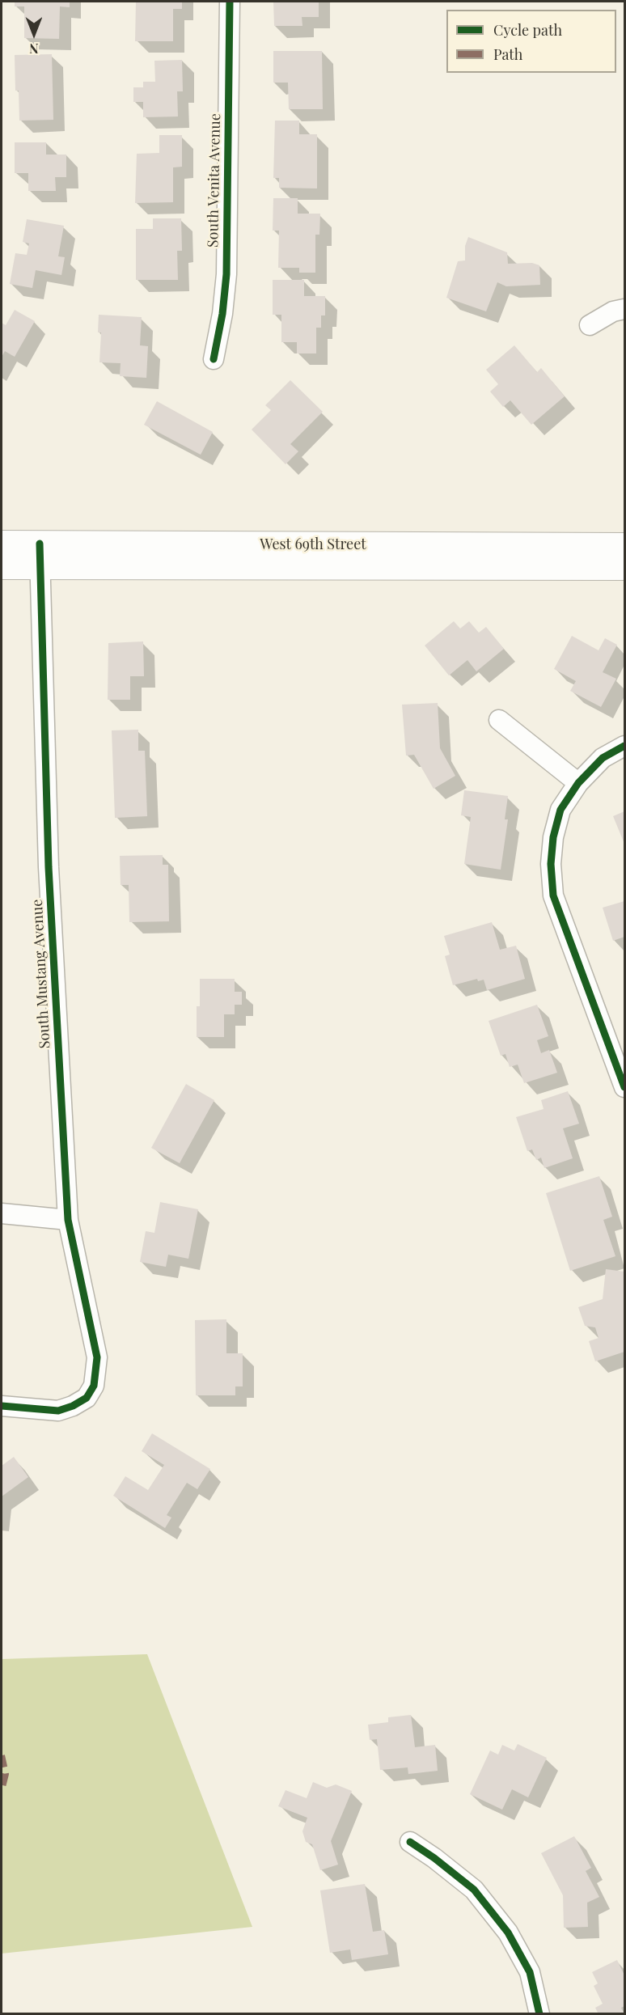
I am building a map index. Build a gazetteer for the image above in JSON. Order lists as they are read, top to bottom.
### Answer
{
  "streets": {
    "main road": ["West 69th Street"],
    "street": ["South Venita Avenue", "South Mustang Avenue"]
  },
  "crossings": [
    ["West 69th Street", "South Mustang Avenue"]
  ],
  "legend": ["Cycle path", "Path"],
  "north": "bottom"
}
